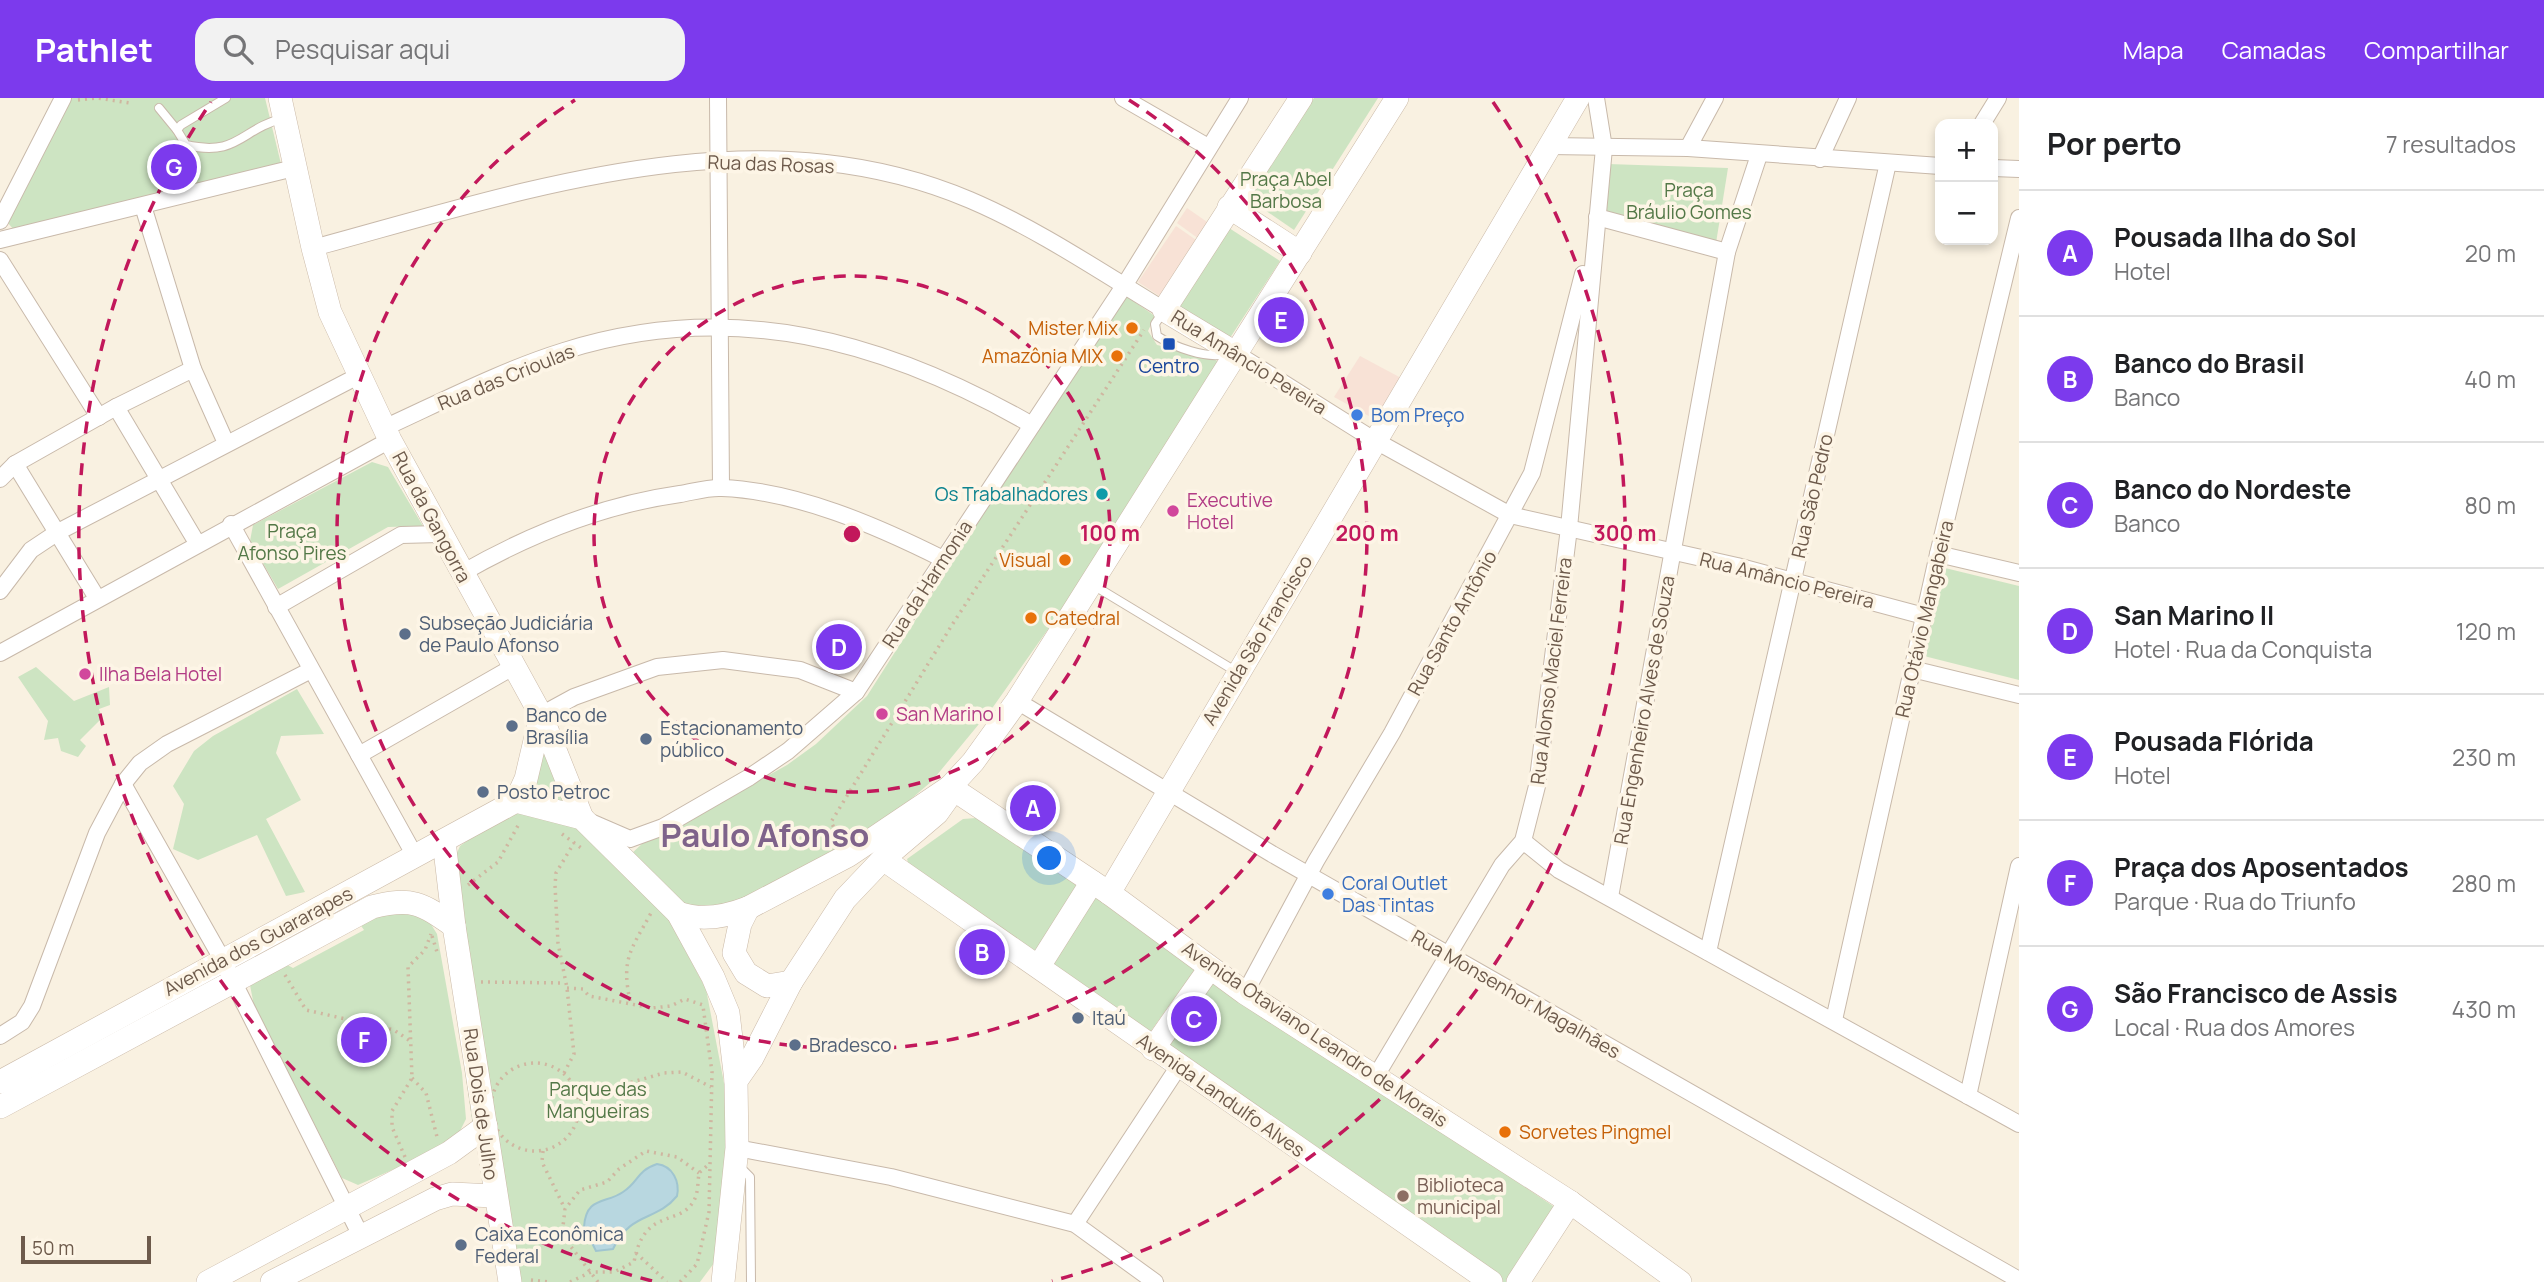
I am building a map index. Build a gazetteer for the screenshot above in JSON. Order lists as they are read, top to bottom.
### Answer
{
  "streets": {
    "street": [
      "Rua das Rosas",
      "Rua Amâncio Pereira",
      "Rua das Crioulas",
      "Rua São Pedro",
      "Rua da Gangorra",
      "Rua da Harmonia",
      "Rua Otávio Mangabeira",
      "Rua Santo Antônio",
      "Avenida São Francisco",
      "Rua Alonso Maciel Ferreira",
      "Rua Engenheiro Alves de Souza",
      "Avenida dos Guararapes",
      "Rua Monsenhor Magalhães",
      "Avenida Otaviano Leandro de Morais",
      "Avenida Landulfo Alves",
      "Rua Dois de Julho"
    ]
  },
  "crossings": [
    ["Rua das Rosas", "Rua Amâncio Pereira"],
    ["Rua das Rosas", "Rua da Gangorra"],
    ["Rua das Rosas", "Rua da Harmonia"],
    ["Rua Amâncio Pereira", "Rua São Pedro"],
    ["Rua Amâncio Pereira", "Rua Otávio Mangabeira"],
    ["Rua Amâncio Pereira", "Rua Santo Antônio"],
    ["Rua Amâncio Pereira", "Avenida São Francisco"],
    ["Rua Amâncio Pereira", "Rua Alonso Maciel Ferreira"],
    ["Rua Amâncio Pereira", "Rua Engenheiro Alves de Souza"],
    ["Rua das Crioulas", "Rua da Gangorra"],
    ["Rua das Crioulas", "Rua da Harmonia"],
    ["Rua da Gangorra", "Rua da Harmonia"],
    ["Rua Santo Antônio", "Rua Alonso Maciel Ferreira"],
    ["Rua Santo Antônio", "Rua Monsenhor Magalhães"],
    ["Rua Santo Antônio", "Avenida Otaviano Leandro de Morais"],
    ["Avenida São Francisco", "Rua Monsenhor Magalhães"],
    ["Avenida São Francisco", "Avenida Otaviano Leandro de Morais"],
    ["Avenida São Francisco", "Avenida Landulfo Alves"],
    ["Rua Alonso Maciel Ferreira", "Rua Monsenhor Magalhães"],
    ["Rua Alonso Maciel Ferreira", "Avenida Otaviano Leandro de Morais"],
    ["Avenida dos Guararapes", "Rua Dois de Julho"]
  ],
  "districts": ["Paulo Afonso"],
  "parks": [
    "Praça Abel Barbosa",
    "Praça Bráulio Gomes",
    "Praça Afonso Pires",
    "Parque das Mangueiras"
  ],
  "places": {
    "other": [
      "Mister Mix",
      "Amazônia MIX",
      "Bom Preço",
      "Os Trabalhadores",
      "Executive Hotel",
      "Visual",
      "Catedral",
      "Subseção Judiciária de Paulo Afonso",
      "Ilha Bela Hotel",
      "San Marino I",
      "Banco de Brasília",
      "Estacionamento público",
      "Posto Petroc",
      "Coral Outlet Das Tintas",
      "Itaú",
      "Bradesco",
      "Sorvetes Pingmel",
      "Biblioteca municipal",
      "Caixa Econômica Federal"
    ],
    "transit": ["Centro"]
  },
  "scale_bar": "50 m",
  "page": {
    "header": "Pathlet",
    "search": "Pesquisar aqui",
    "nav": ["Mapa", "Camadas", "Compartilhar"],
    "heading": ["Por perto", "7 resultados"],
    "map_buttons": ["+", "−"],
    "pins": [
      "G",
      "E",
      "D",
      "A",
      "B",
      "C",
      "F"
    ],
    "list": [
      {
        "mark": "A",
        "name": "Pousada Ilha do Sol",
        "note": "Hotel",
        "value": "20 m"
      },
      {
        "mark": "B",
        "name": "Banco do Brasil",
        "note": "Banco",
        "value": "40 m"
      },
      {
        "mark": "C",
        "name": "Banco do Nordeste",
        "note": "Banco",
        "value": "80 m"
      },
      {
        "mark": "D",
        "name": "San Marino II",
        "note": "Hotel · Rua da Conquista",
        "value": "120 m"
      },
      {
        "mark": "E",
        "name": "Pousada Flórida",
        "note": "Hotel",
        "value": "230 m"
      },
      {
        "mark": "F",
        "name": "Praça dos Aposentados",
        "note": "Parque · Rua do Triunfo",
        "value": "280 m"
      },
      {
        "mark": "G",
        "name": "São Francisco de Assis",
        "note": "Local · Rua dos Amores",
        "value": "430 m"
      }
    ],
    "scale": "50 m"
  },
  "rings": ["100 m", "200 m", "300 m"]
}
